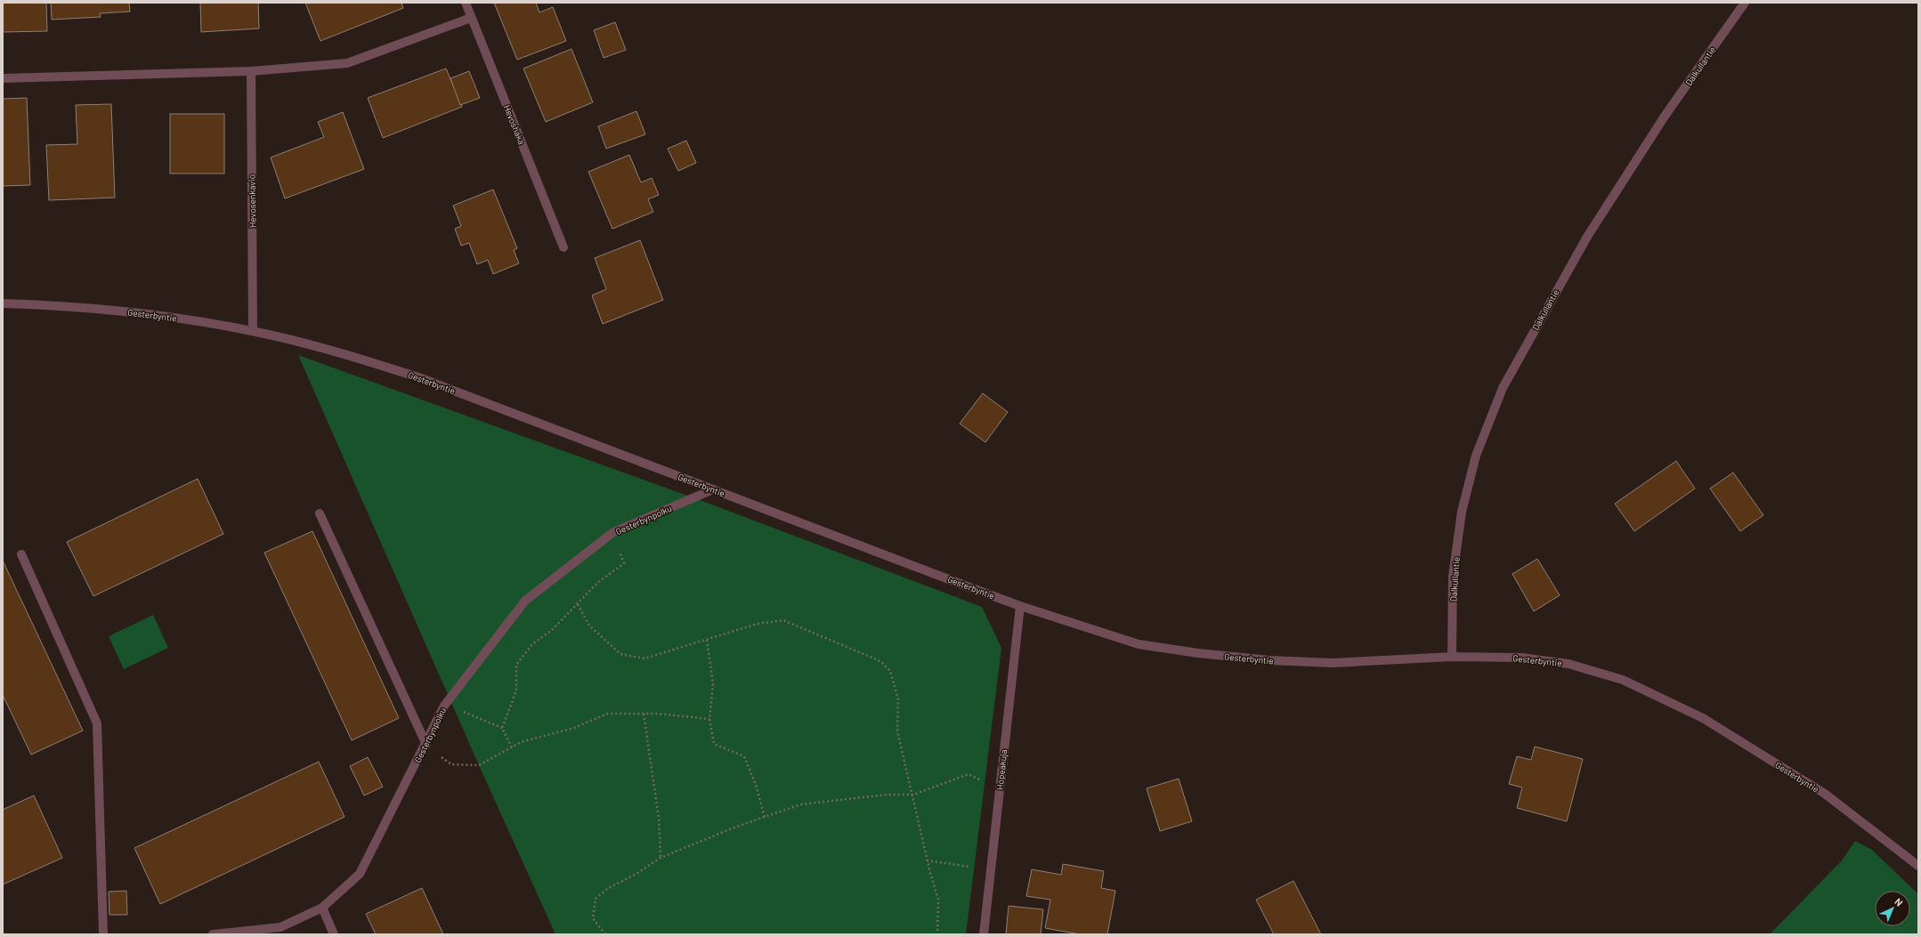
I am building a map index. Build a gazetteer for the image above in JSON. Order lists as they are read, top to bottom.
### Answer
{
  "streets": {
    "street": [
      "Dalkullantie",
      "Hevoshaka",
      "Hevosenkavio",
      "Gesterbyntie",
      "Gesterbynpolku",
      "Hopeakuja"
    ]
  },
  "crossings": [
    ["Dalkullantie", "Gesterbyntie"],
    ["Hevosenkavio", "Gesterbyntie"],
    ["Gesterbyntie", "Gesterbynpolku"],
    ["Gesterbyntie", "Hopeakuja"]
  ],
  "north": "top right"
}
